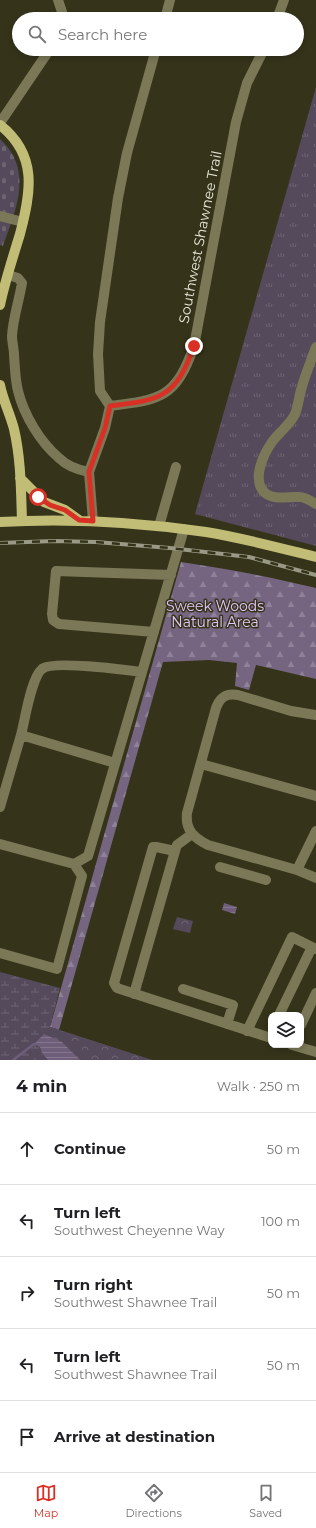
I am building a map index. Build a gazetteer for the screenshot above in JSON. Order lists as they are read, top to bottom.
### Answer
{
  "streets": {
    "street": ["Southwest Shawnee Trail"]
  },
  "parks": ["Sweek Woods Natural Area"],
  "page": {
    "search": "Search here",
    "heading": ["4 min", "Walk · 250 m"],
    "list": [
      ["Continue", "50 m"],
      ["Turn left", "Southwest Cheyenne Way", "100 m"],
      ["Turn right", "Southwest Shawnee Trail", "50 m"],
      ["Turn left", "Southwest Shawnee Trail", "50 m"],
      "Arrive at destination"
    ],
    "nav": ["Map", "Directions", "Saved"]
  }
}
